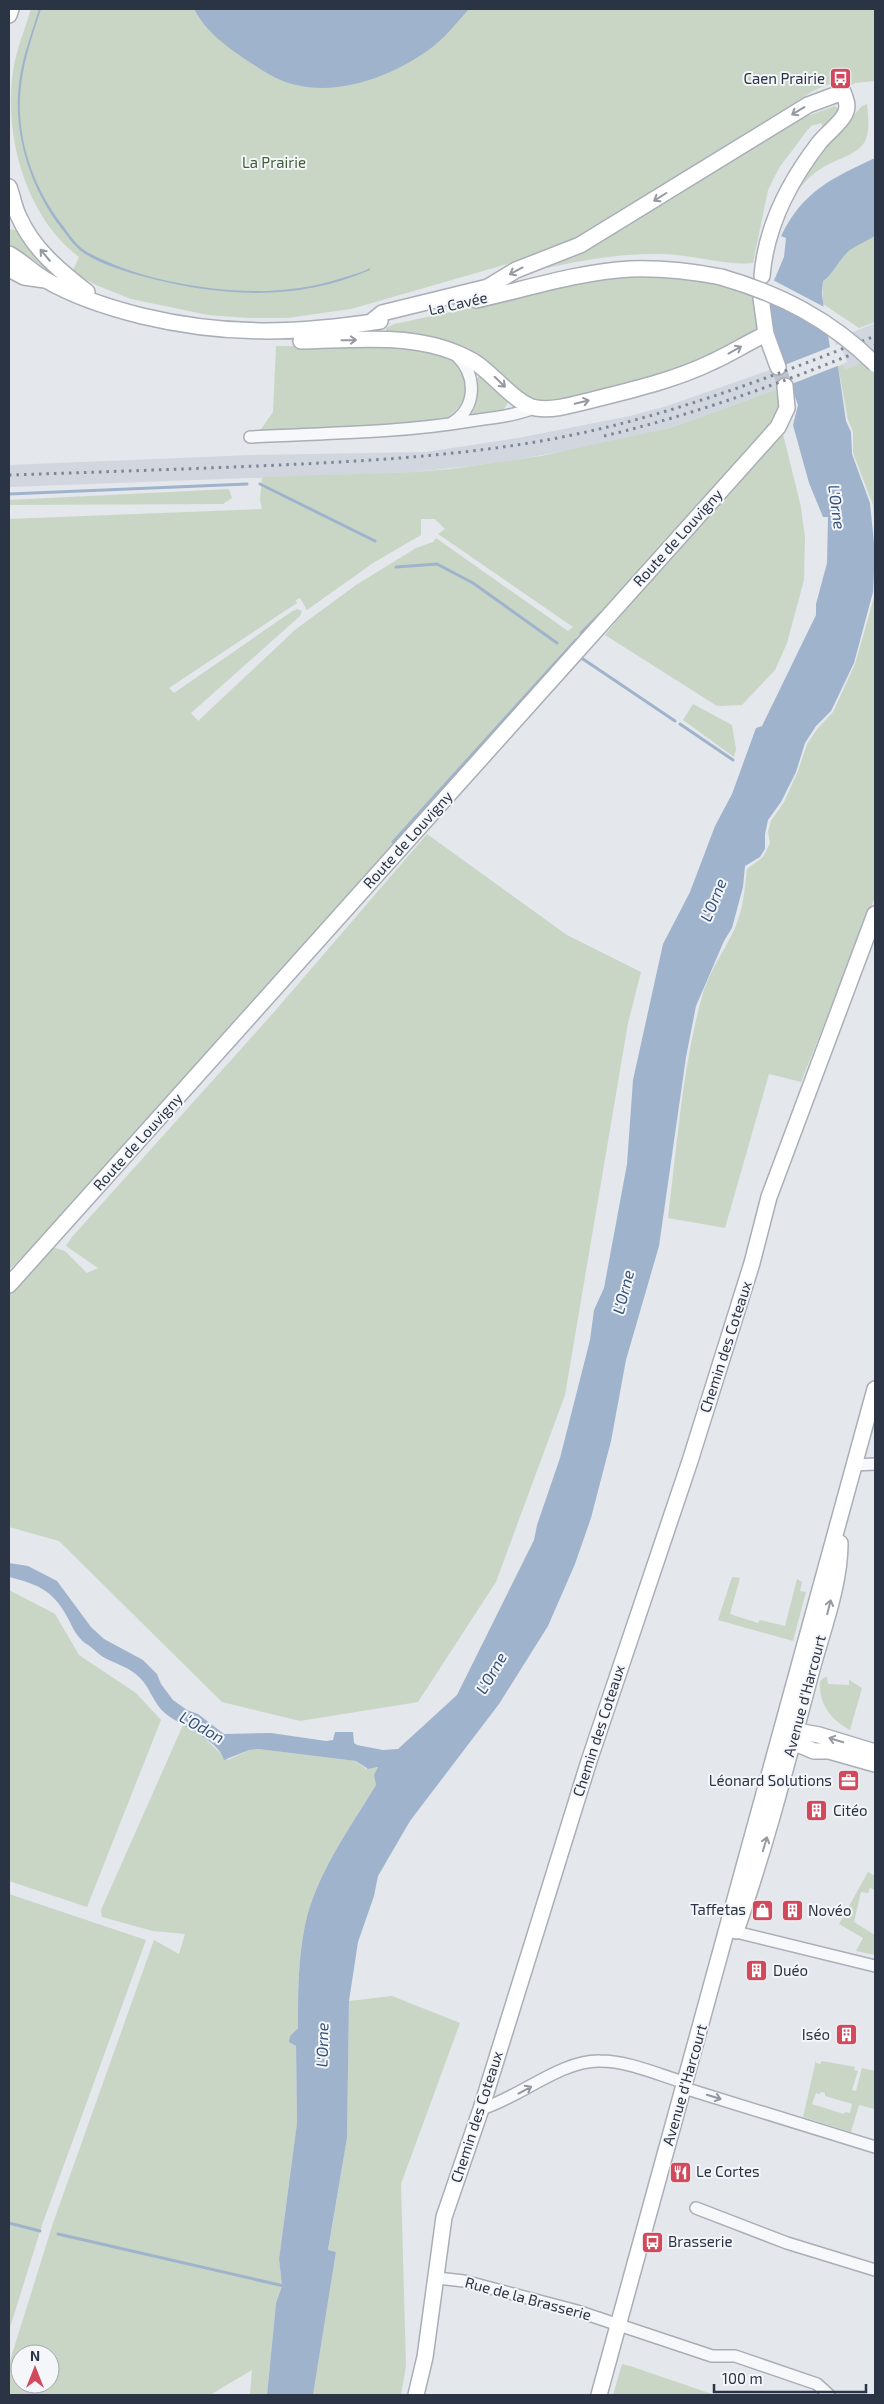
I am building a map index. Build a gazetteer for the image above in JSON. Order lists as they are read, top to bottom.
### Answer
{
  "streets": {
    "street": [
      "La Cavée",
      "Route de Louvigny",
      "Chemin des Coteaux",
      "Avenue d'Harcourt",
      "Rue de la Brasserie"
    ]
  },
  "crossings": [
    ["Chemin des Coteaux", "Rue de la Brasserie"],
    ["Avenue d'Harcourt", "Rue de la Brasserie"]
  ],
  "water": ["L'Orne", "L'Odon"],
  "parks": ["La Prairie"],
  "places": {
    "bus stop": ["Caen Prairie", "Brasserie"],
    "office": ["Léonard Solutions"],
    "building": [
      "Citéo",
      "Novéo",
      "Duéo",
      "Iséo"
    ],
    "shop": ["Taffetas"],
    "restaurant": ["Le Cortes"]
  },
  "scale_bar": "100 m",
  "north": "top"
}
